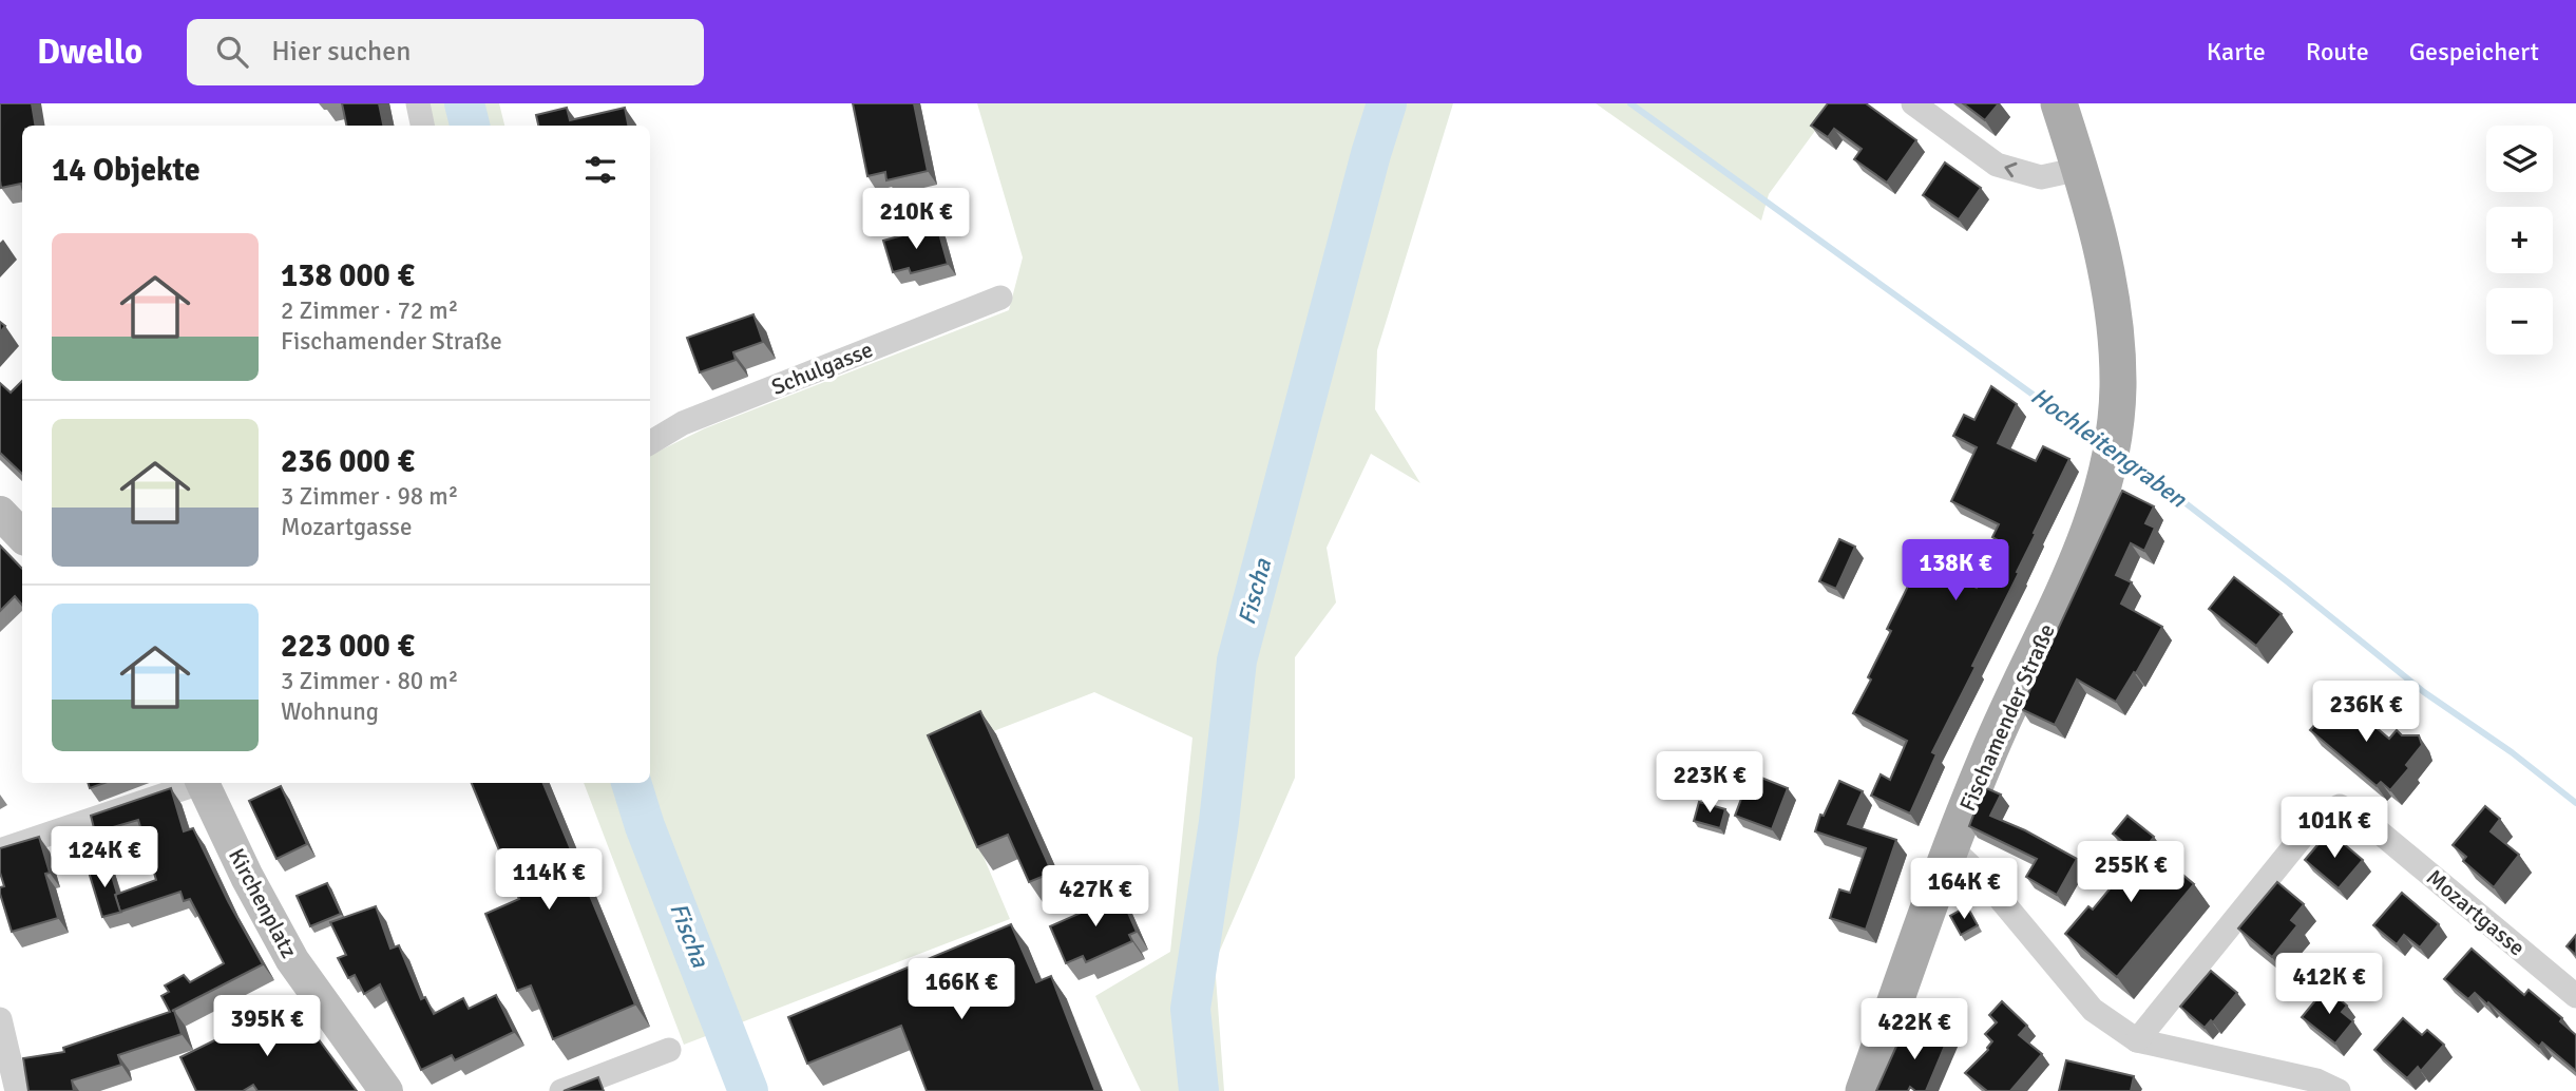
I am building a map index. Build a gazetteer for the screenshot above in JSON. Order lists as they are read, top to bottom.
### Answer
{
  "streets": {
    "main road": ["Fischamender Straße", "Kirchenplatz"],
    "street": ["Schulgasse", "Mozartgasse"]
  },
  "water": ["Hochleitengraben", "Fischa"],
  "page": {
    "header": "Dwello",
    "search": "Hier suchen",
    "nav": ["Karte", "Route", "Gespeichert"],
    "map_buttons": ["+", "−"],
    "heading": "14 Objekte",
    "price": [
      "210K €",
      "138K €",
      "236K €",
      "223K €",
      "101K €",
      "124K €",
      "255K €",
      "114K €",
      "164K €",
      "427K €",
      "412K €",
      "166K €",
      "395K €",
      "422K €"
    ],
    "list": [
      {
        "name": "138 000 €",
        "note": "2 Zimmer · 72 m² · Fischamender Straße"
      },
      {
        "name": "236 000 €",
        "note": "3 Zimmer · 98 m² · Mozartgasse"
      },
      {
        "name": "223 000 €",
        "note": "3 Zimmer · 80 m² · Wohnung"
      }
    ]
  }
}
